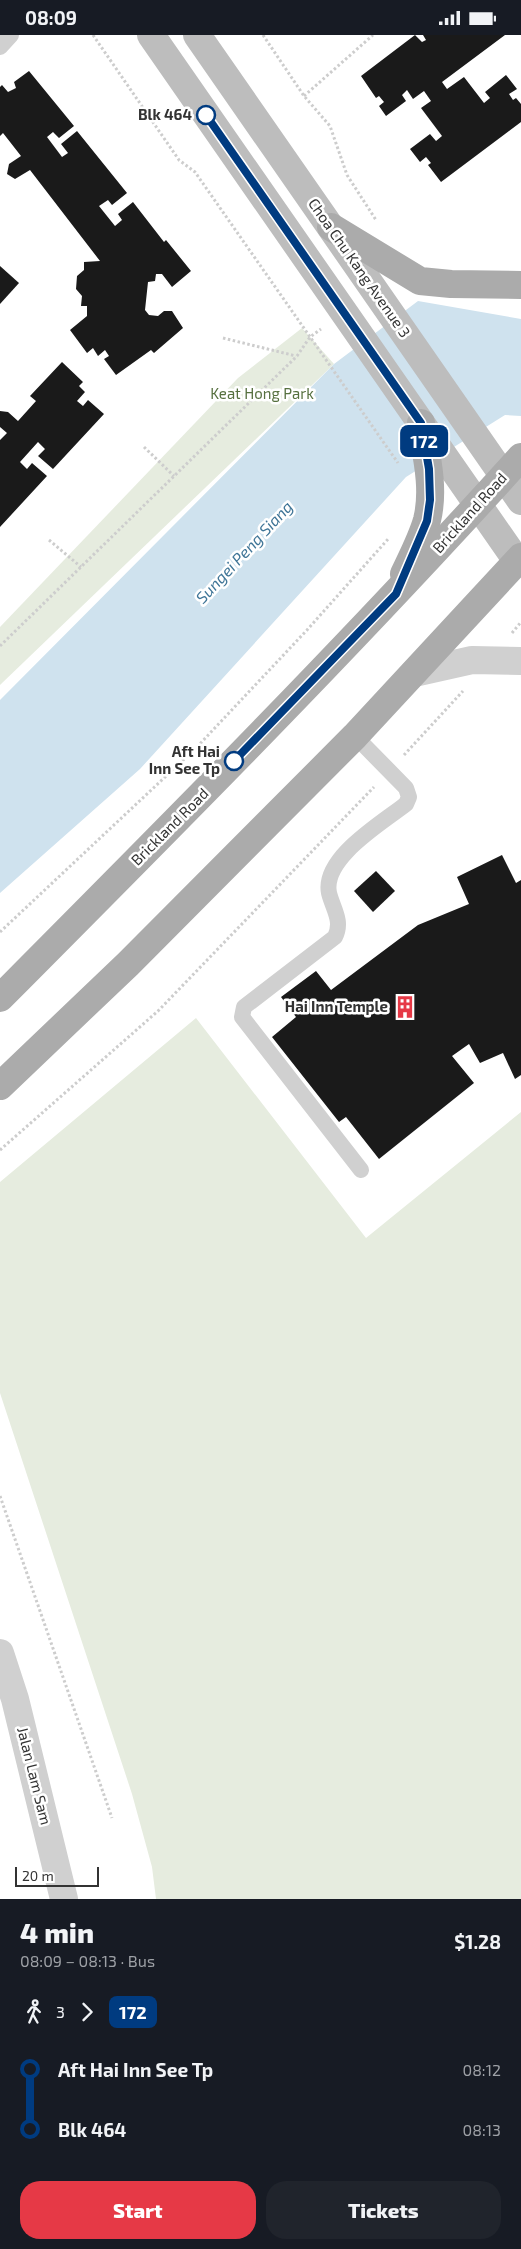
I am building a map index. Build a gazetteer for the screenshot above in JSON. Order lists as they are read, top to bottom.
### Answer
{
  "streets": {
    "main road": ["Brickland Road"],
    "street": ["Choa Chu Kang Avenue 3", "Jalan Lam Sam"]
  },
  "crossings": [
    ["Choa Chu Kang Avenue 3", "Brickland Road"]
  ],
  "water": ["Sungei Peng Siang"],
  "parks": ["Keat Hong Park"],
  "places": {
    "other": ["Blk 464", "Aft Hai Inn See Tp"],
    "building": ["Hai Inn Temple"]
  },
  "lines": ["bus line 172"],
  "scale_bar": "20 m",
  "page": {
    "status": "08:09",
    "on_map": "172",
    "scale": "20 m",
    "heading": ["4 min", "08:09 – 08:13 · Bus", "$1.28"],
    "legs": ["3", "172"],
    "list": [
      {
        "name": "Aft Hai Inn See Tp",
        "value": "08:12"
      },
      {
        "name": "Blk 464",
        "value": "08:13"
      }
    ],
    "buttons": ["Start", "Tickets"]
  }
}
